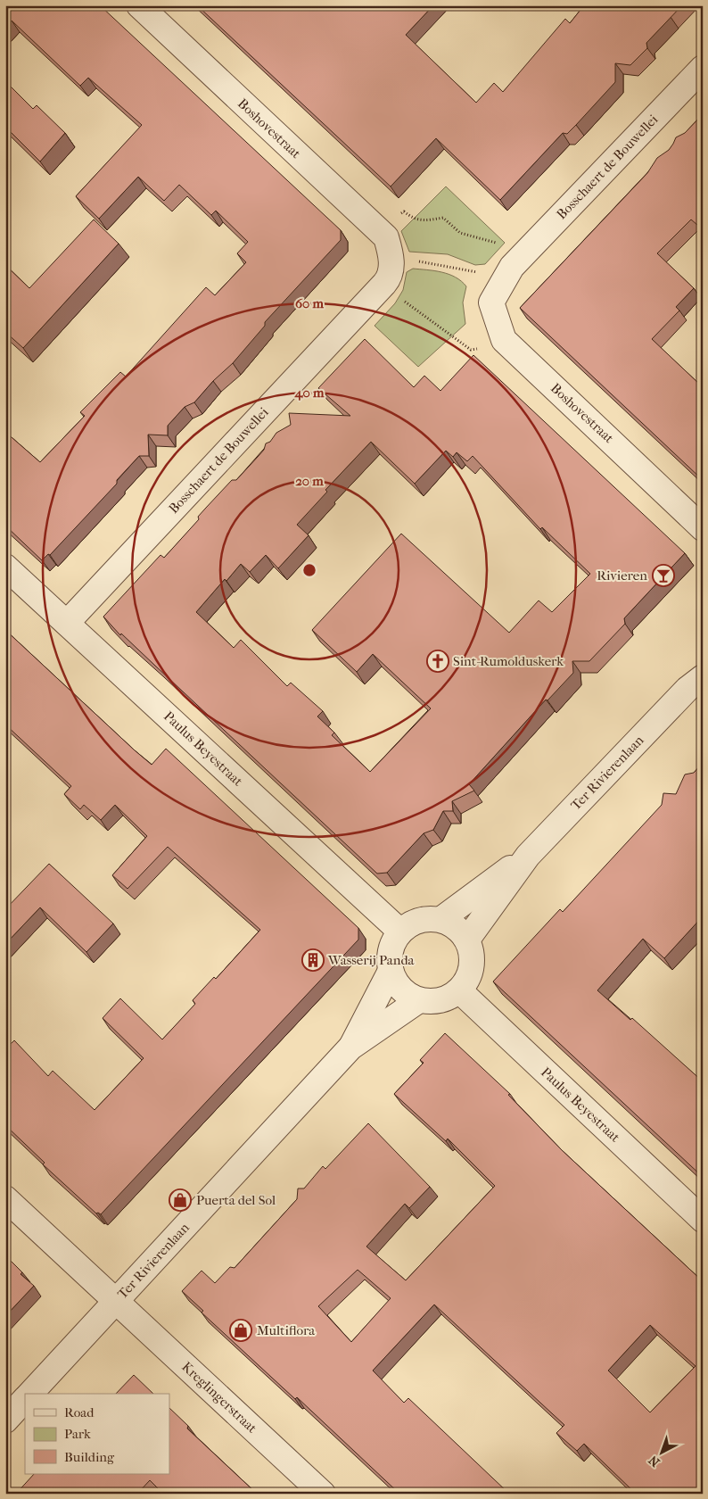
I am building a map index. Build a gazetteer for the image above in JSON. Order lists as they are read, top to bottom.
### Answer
{
  "streets": {
    "street": [
      "Boshovestraat",
      "Bosschaert de Bouwellei",
      "Paulus Beyestraat",
      "Ter Rivierenlaan",
      "Kreglingerstraat"
    ]
  },
  "crossings": [
    ["Boshovestraat", "Bosschaert de Bouwellei"],
    ["Bosschaert de Bouwellei", "Paulus Beyestraat"],
    ["Paulus Beyestraat", "Ter Rivierenlaan"],
    ["Ter Rivierenlaan", "Kreglingerstraat"]
  ],
  "places": {
    "bar": ["Rivieren"],
    "church": ["Sint-Rumolduskerk"],
    "building": ["Wasserij Panda"],
    "shop": ["Puerta del Sol", "Multiflora"]
  },
  "legend": ["Road", "Park", "Building"],
  "north": "bottom left",
  "rings": ["60 m", "40 m", "20 m"]
}
